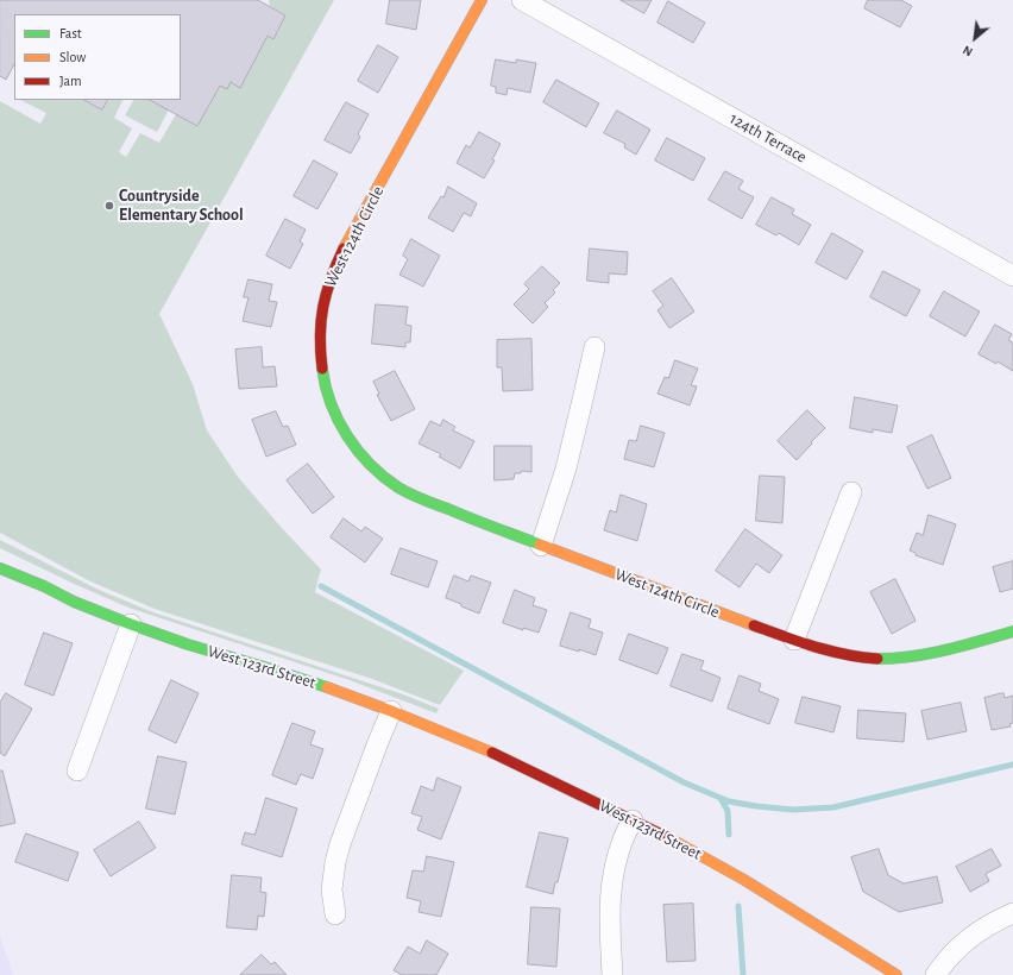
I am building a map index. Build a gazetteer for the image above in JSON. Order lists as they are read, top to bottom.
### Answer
{
  "streets": {
    "street": ["124th Terrace", "West 124th Circle", "West 123rd Street"]
  },
  "places": ["Countryside Elementary School"],
  "legend": ["Fast", "Slow", "Jam"],
  "north": "bottom left"
}
